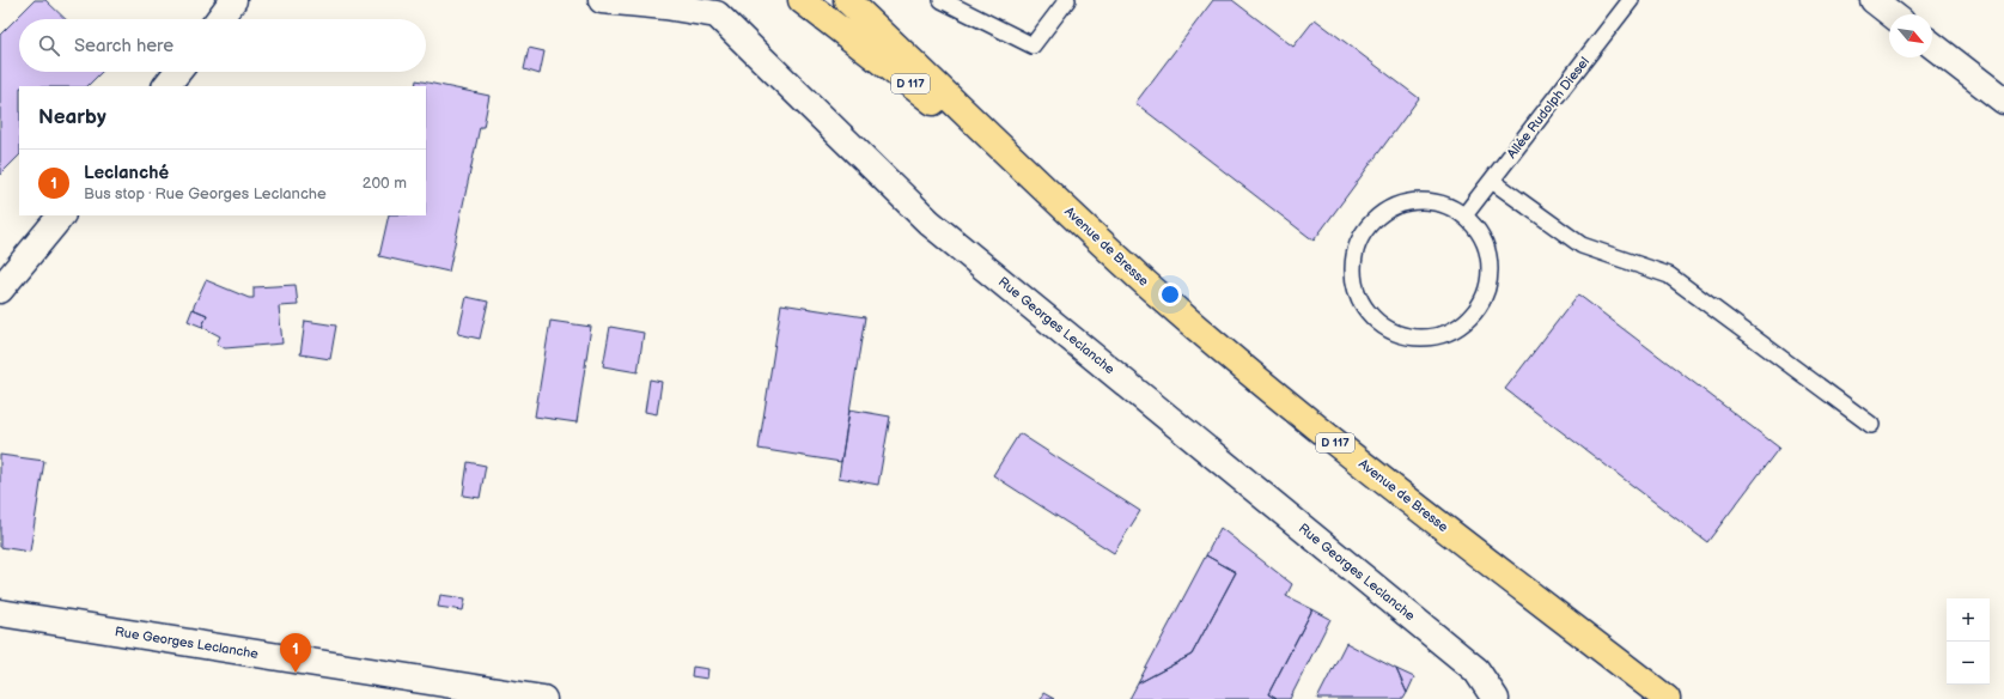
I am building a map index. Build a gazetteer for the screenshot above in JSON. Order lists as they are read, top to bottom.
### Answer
{
  "streets": {
    "main road": ["D 117", "Avenue de Bresse"],
    "street": ["Rue Georges Leclanche"],
    "lane": ["Allée Rudolph Diesel"]
  },
  "north": "bottom right",
  "page": {
    "search": "Search here",
    "heading": "Nearby",
    "list": [
      {
        "mark": "1",
        "name": "Leclanché",
        "note": "Bus stop · Rue Georges Leclanche",
        "value": "200 m"
      }
    ],
    "map_buttons": ["+", "−"],
    "pins": "1"
  }
}
